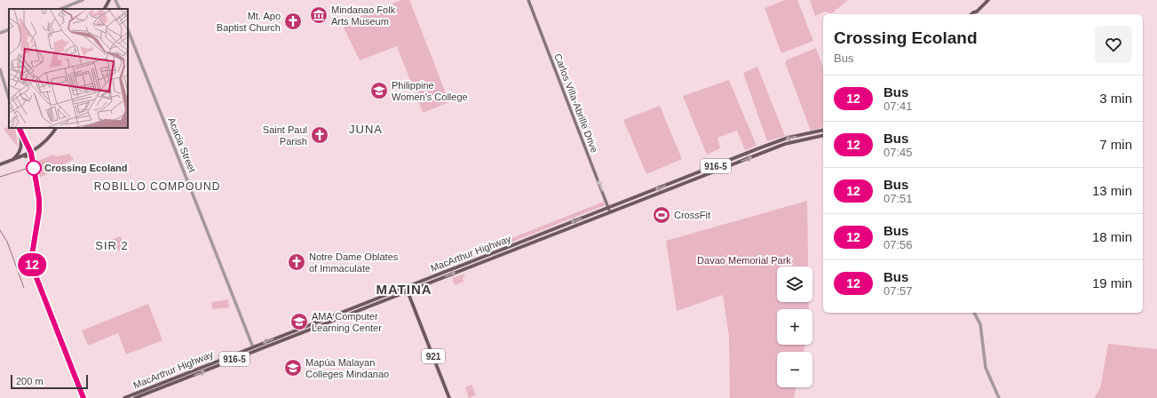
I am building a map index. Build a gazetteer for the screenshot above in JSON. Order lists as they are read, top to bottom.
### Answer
{
  "streets": {
    "main road": [
      "Carlos Villa-Abrille Drive",
      "916-5",
      "MacArthur Highway",
      "921"
    ],
    "street": ["Acacia Street"]
  },
  "crossings": [
    ["Carlos Villa-Abrille Drive", "MacArthur Highway"],
    ["Acacia Street", "MacArthur Highway"],
    ["MacArthur Highway", "921"]
  ],
  "one_way": ["Carlos Villa-Abrille Drive"],
  "districts": [
    "JUNA",
    "ROBILLO COMPOUND",
    "SIR 2",
    "MATINA"
  ],
  "parks": ["Davao Memorial Park"],
  "places": {
    "museum": ["Mindanao Folk Arts Museum"],
    "church": ["Mt. Apo Baptist Church", "Saint Paul Parish", "Notre Dame Oblates of Immaculate"],
    "school or university": ["Philippine Women's College", "AMA Computer Learning Center", "Mapúa Malayan Colleges Mindanao"],
    "other": ["Crossing Ecoland"],
    "sports": ["CrossFit"]
  },
  "lines": ["bus line 12"],
  "scale_bar": "200 m",
  "page": {
    "on_map": "12",
    "heading": ["Crossing Ecoland", "Bus"],
    "list": [
      {
        "mark": "12",
        "name": "Bus",
        "note": "07:41",
        "value": "3 min"
      },
      {
        "mark": "12",
        "name": "Bus",
        "note": "07:45",
        "value": "7 min"
      },
      {
        "mark": "12",
        "name": "Bus",
        "note": "07:51",
        "value": "13 min"
      },
      {
        "mark": "12",
        "name": "Bus",
        "note": "07:56",
        "value": "18 min"
      },
      {
        "mark": "12",
        "name": "Bus",
        "note": "07:57",
        "value": "19 min"
      }
    ],
    "map_buttons": ["+", "−"],
    "scale": "200 m"
  }
}
